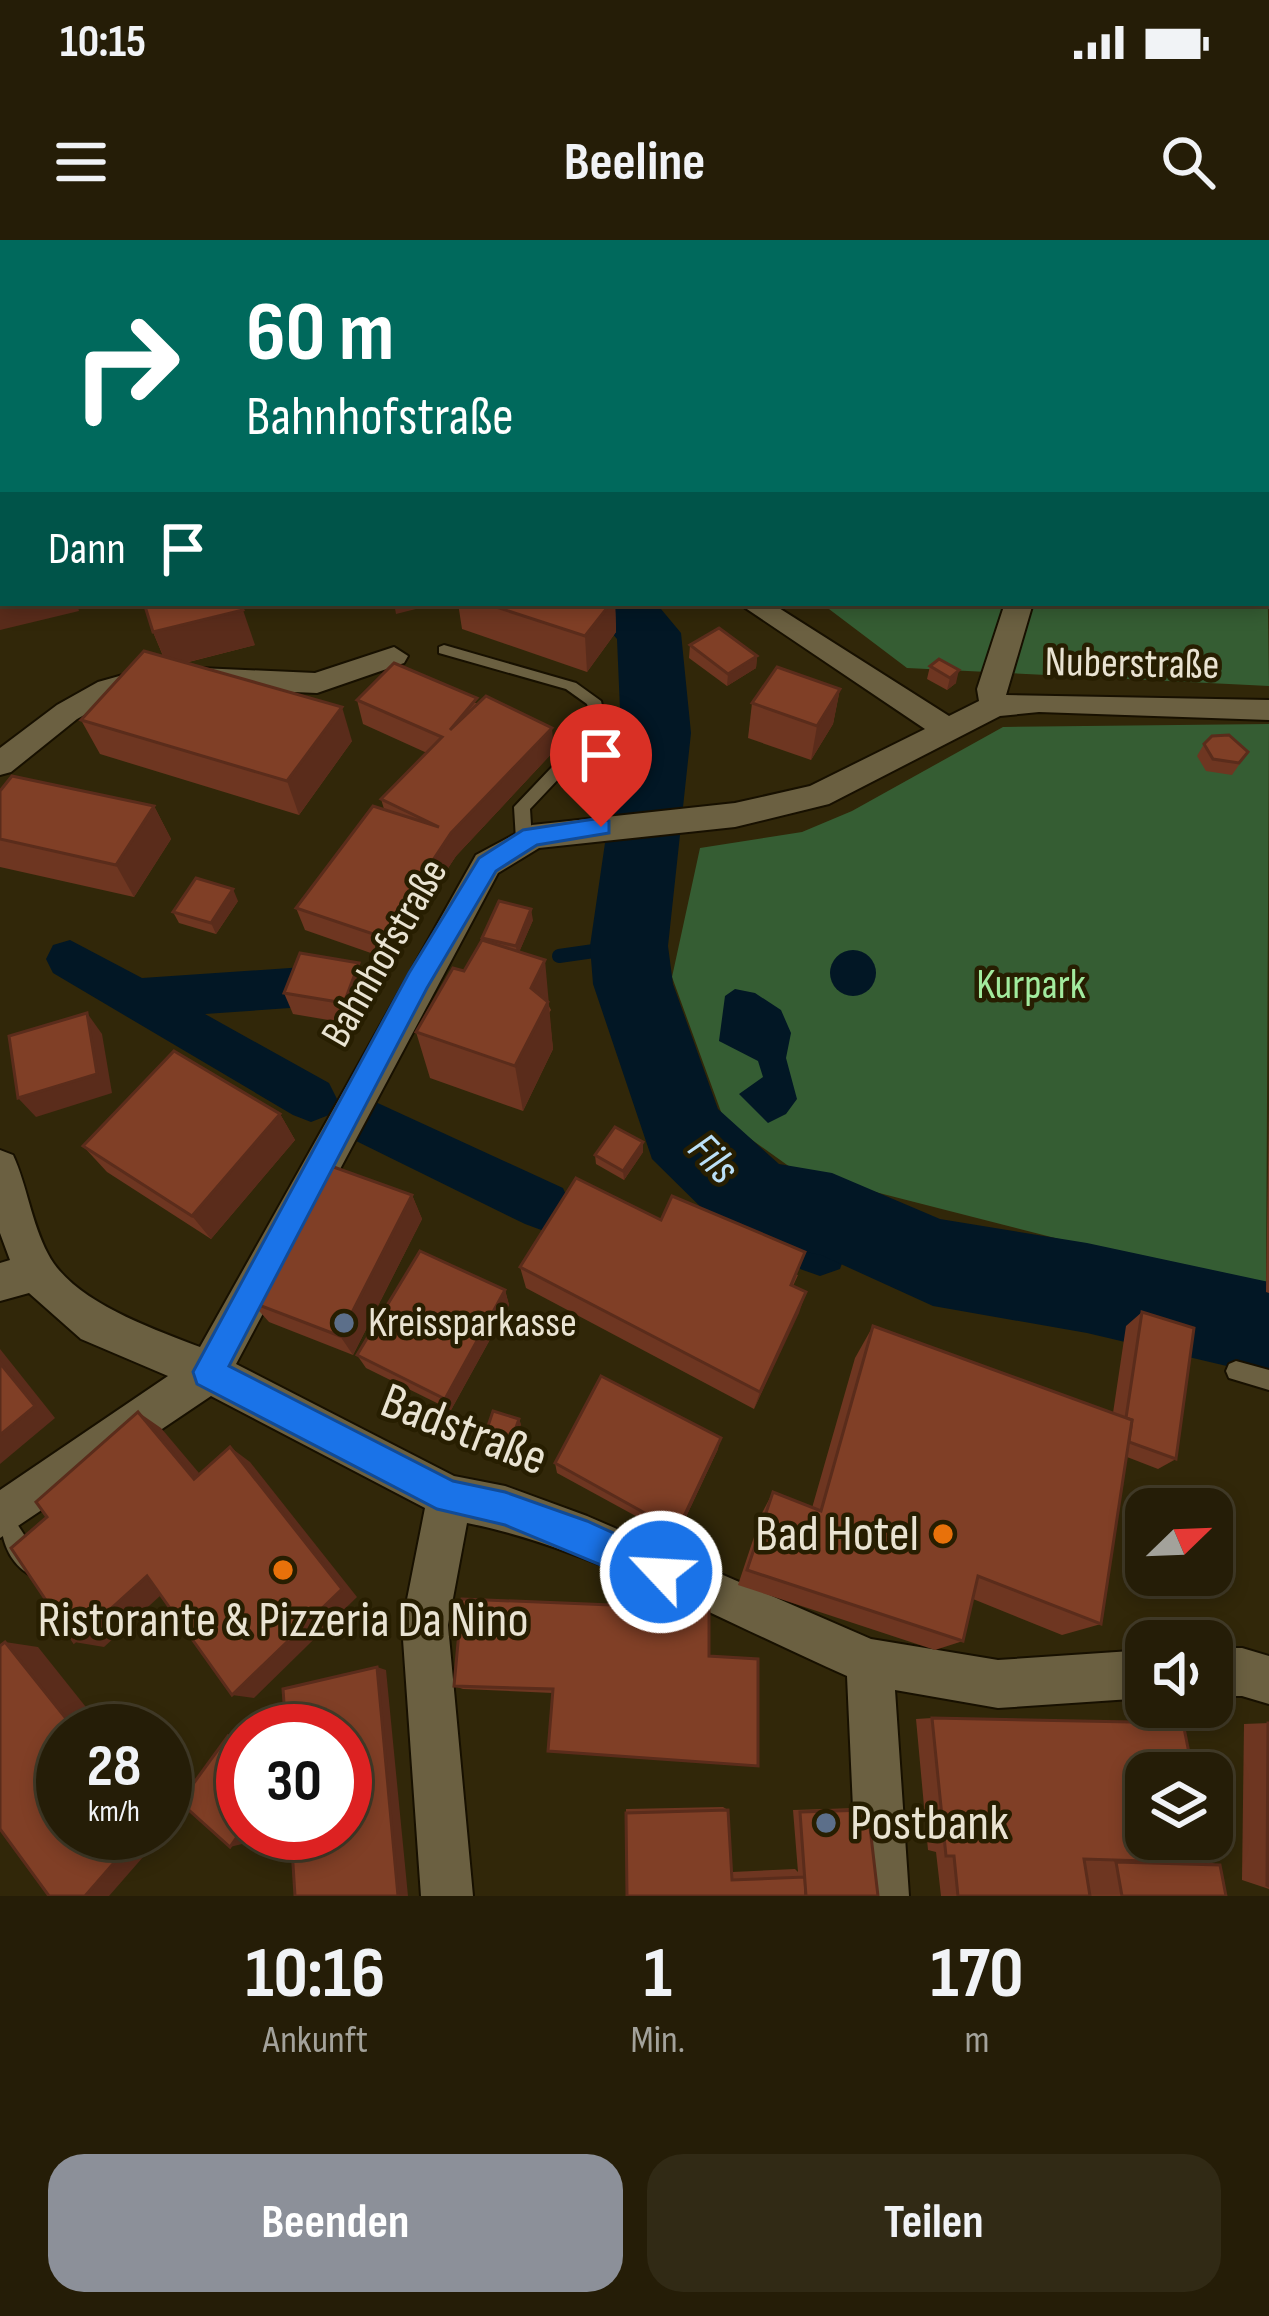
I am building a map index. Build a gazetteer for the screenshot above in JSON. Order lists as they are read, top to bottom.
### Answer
{
  "streets": {
    "street": ["Nuberstraße", "Bahnhofstraße", "Badstraße"]
  },
  "crossings": [
    ["Nuberstraße", "Bahnhofstraße"],
    ["Bahnhofstraße", "Badstraße"]
  ],
  "water": ["Fils"],
  "parks": ["Kurpark"],
  "places": [
    "Kreissparkasse",
    "Bad Hotel",
    "Ristorante & Pizzeria Da Nino",
    "Postbank"
  ],
  "north": "top right",
  "page": {
    "status": "10:15",
    "header": "Beeline",
    "turn": ["60 m", "Bahnhofstraße"],
    "then": "Dann",
    "speed": "28 km/h",
    "limit": "30",
    "eta": [
      "10:16",
      "Ankunft",
      "1",
      "Min.",
      "170",
      "m"
    ],
    "buttons": ["Beenden", "Teilen"]
  }
}
